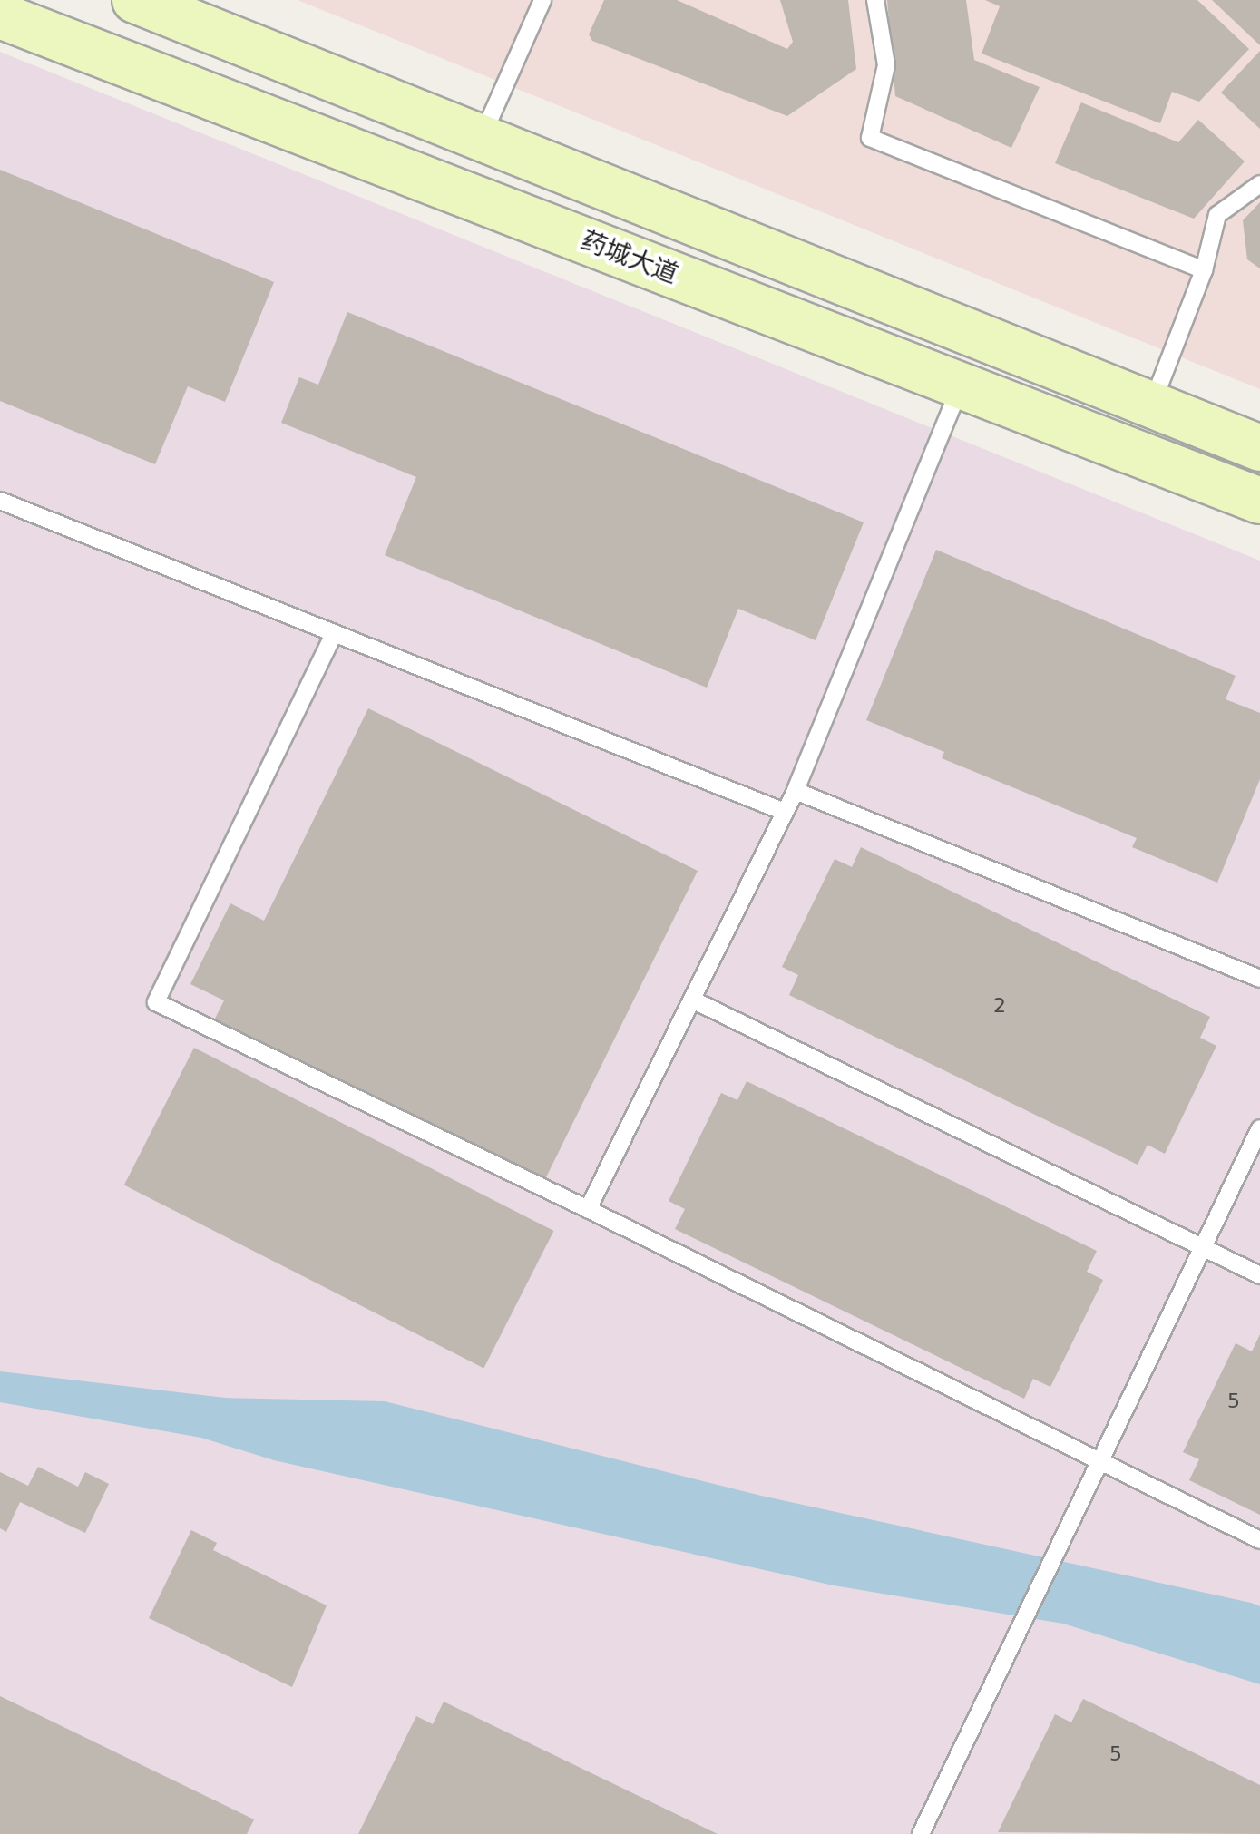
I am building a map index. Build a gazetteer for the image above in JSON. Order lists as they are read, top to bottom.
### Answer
{
  "streets": {
    "main road": ["药城大道"]
  },
  "house_numbers": ["2", "5", "5"]
}
